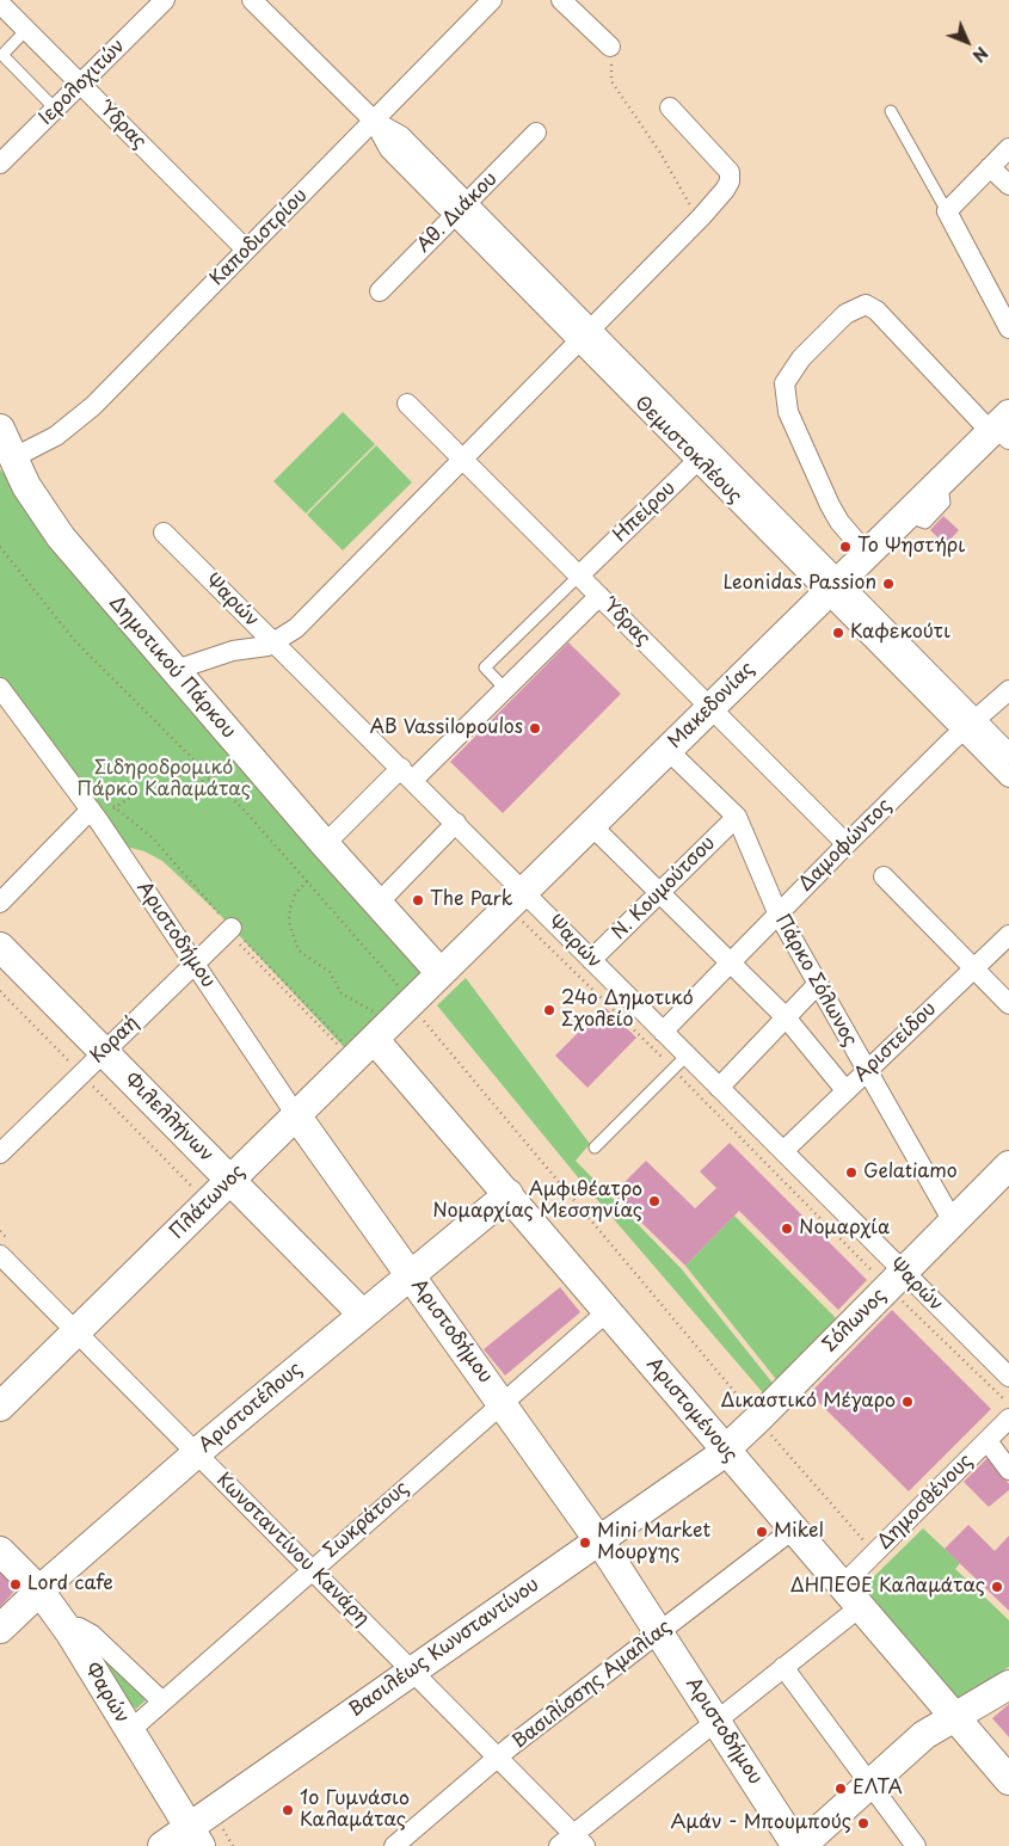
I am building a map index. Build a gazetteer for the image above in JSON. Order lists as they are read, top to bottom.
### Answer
{
  "streets": {
    "street": [
      "Ιερολοχιτών",
      "Ύδρας",
      "Αθ. Διάκου",
      "Καποδιστρίου",
      "Θεμιστοκλέους",
      "Ηπείρου",
      "Ψαρών",
      "Δημοτικού Πάρκου",
      "Μακεδονίας",
      "Δαμοφώντος",
      "Ν. Κουμούτσου",
      "Αριστοδήμου",
      "Πάρκο Σόλωνος",
      "Κοραή",
      "Αριστείδου",
      "Φιλελλήνων",
      "Πλάτωνος",
      "Σόλωνος",
      "Αριστοτέλους",
      "Αριστομένους",
      "Δημοσθένους",
      "Σωκράτους",
      "Κωνσταντίνου Κανάρη",
      "Βασιλέως Κωνσταντίνου",
      "Βασιλίσσης Αμαλίας",
      "Φαρών"
    ]
  },
  "crossings": [
    ["Ιερολοχιτών", "Ύδρας"],
    ["Ύδρας", "Καποδιστρίου"],
    ["Ύδρας", "Ηπείρου"],
    ["Ύδρας", "Μακεδονίας"],
    ["Ύδρας", "Δαμοφώντος"],
    ["Αθ. Διάκου", "Θεμιστοκλέους"],
    ["Καποδιστρίου", "Θεμιστοκλέους"],
    ["Καποδιστρίου", "Δημοτικού Πάρκου"],
    ["Θεμιστοκλέους", "Ηπείρου"],
    ["Θεμιστοκλέους", "Μακεδονίας"],
    ["Θεμιστοκλέους", "Δαμοφώντος"],
    ["Ψαρών", "Μακεδονίας"],
    ["Ψαρών", "Δαμοφώντος"],
    ["Ψαρών", "Ν. Κουμούτσου"],
    ["Ψαρών", "Αριστείδου"],
    ["Ψαρών", "Σόλωνος"],
    ["Δημοτικού Πάρκου", "Μακεδονίας"],
    ["Μακεδονίας", "Πάρκο Σόλωνος"],
    ["Μακεδονίας", "Πλάτωνος"],
    ["Δαμοφώντος", "Πάρκο Σόλωνος"],
    ["Ν. Κουμούτσου", "Πάρκο Σόλωνος"],
    ["Αριστοδήμου", "Κοραή"],
    ["Αριστοδήμου", "Πλάτωνος"],
    ["Αριστοδήμου", "Αριστοτέλους"],
    ["Αριστοδήμου", "Σωκράτους"],
    ["Αριστοδήμου", "Βασιλέως Κωνσταντίνου"],
    ["Αριστοδήμου", "Βασιλίσσης Αμαλίας"],
    ["Πάρκο Σόλωνος", "Αριστείδου"],
    ["Πάρκο Σόλωνος", "Σόλωνος"],
    ["Κοραή", "Φιλελλήνων"],
    ["Φιλελλήνων", "Πλάτωνος"],
    ["Φιλελλήνων", "Αριστοτέλους"],
    ["Πλάτωνος", "Αριστομένους"],
    ["Πλάτωνος", "Κωνσταντίνου Κανάρη"],
    ["Σόλωνος", "Αριστομένους"],
    ["Σόλωνος", "Βασιλέως Κωνσταντίνου"],
    ["Αριστοτέλους", "Αριστομένους"],
    ["Αριστοτέλους", "Κωνσταντίνου Κανάρη"],
    ["Αριστοτέλους", "Φαρών"],
    ["Αριστομένους", "Δημοσθένους"],
    ["Αριστομένους", "Σωκράτους"],
    ["Αριστομένους", "Βασιλέως Κωνσταντίνου"],
    ["Αριστομένους", "Βασιλίσσης Αμαλίας"],
    ["Σωκράτους", "Κωνσταντίνου Κανάρη"],
    ["Σωκράτους", "Φαρών"],
    ["Κωνσταντίνου Κανάρη", "Βασιλέως Κωνσταντίνου"],
    ["Κωνσταντίνου Κανάρη", "Βασιλίσσης Αμαλίας"],
    ["Βασιλέως Κωνσταντίνου", "Φαρών"]
  ],
  "parks": ["Σιδηροδρομικό Πάρκο Καλαμάτας"],
  "places": [
    "Το Ψηστήρι",
    "Leonidas Passion",
    "Καφεκούτι",
    "AB Vassilopoulos",
    "The Park",
    "24ο Δημοτικό Σχολείο",
    "Gelatiamo",
    "Αμφιθέατρο Νομαρχίας Μεσσηνίας",
    "Νομαρχία",
    "Δικαστικό Μέγαρο",
    "Mikel",
    "Mini Market Μουργης",
    "Lord cafe",
    "ΔΗΠΕΘΕ Καλαμάτας",
    "ΕΛΤΑ",
    "1ο Γυμνάσιο Καλαμάτας",
    "Αμάν - Μπουμπούς"
  ],
  "north": "bottom right"
}
